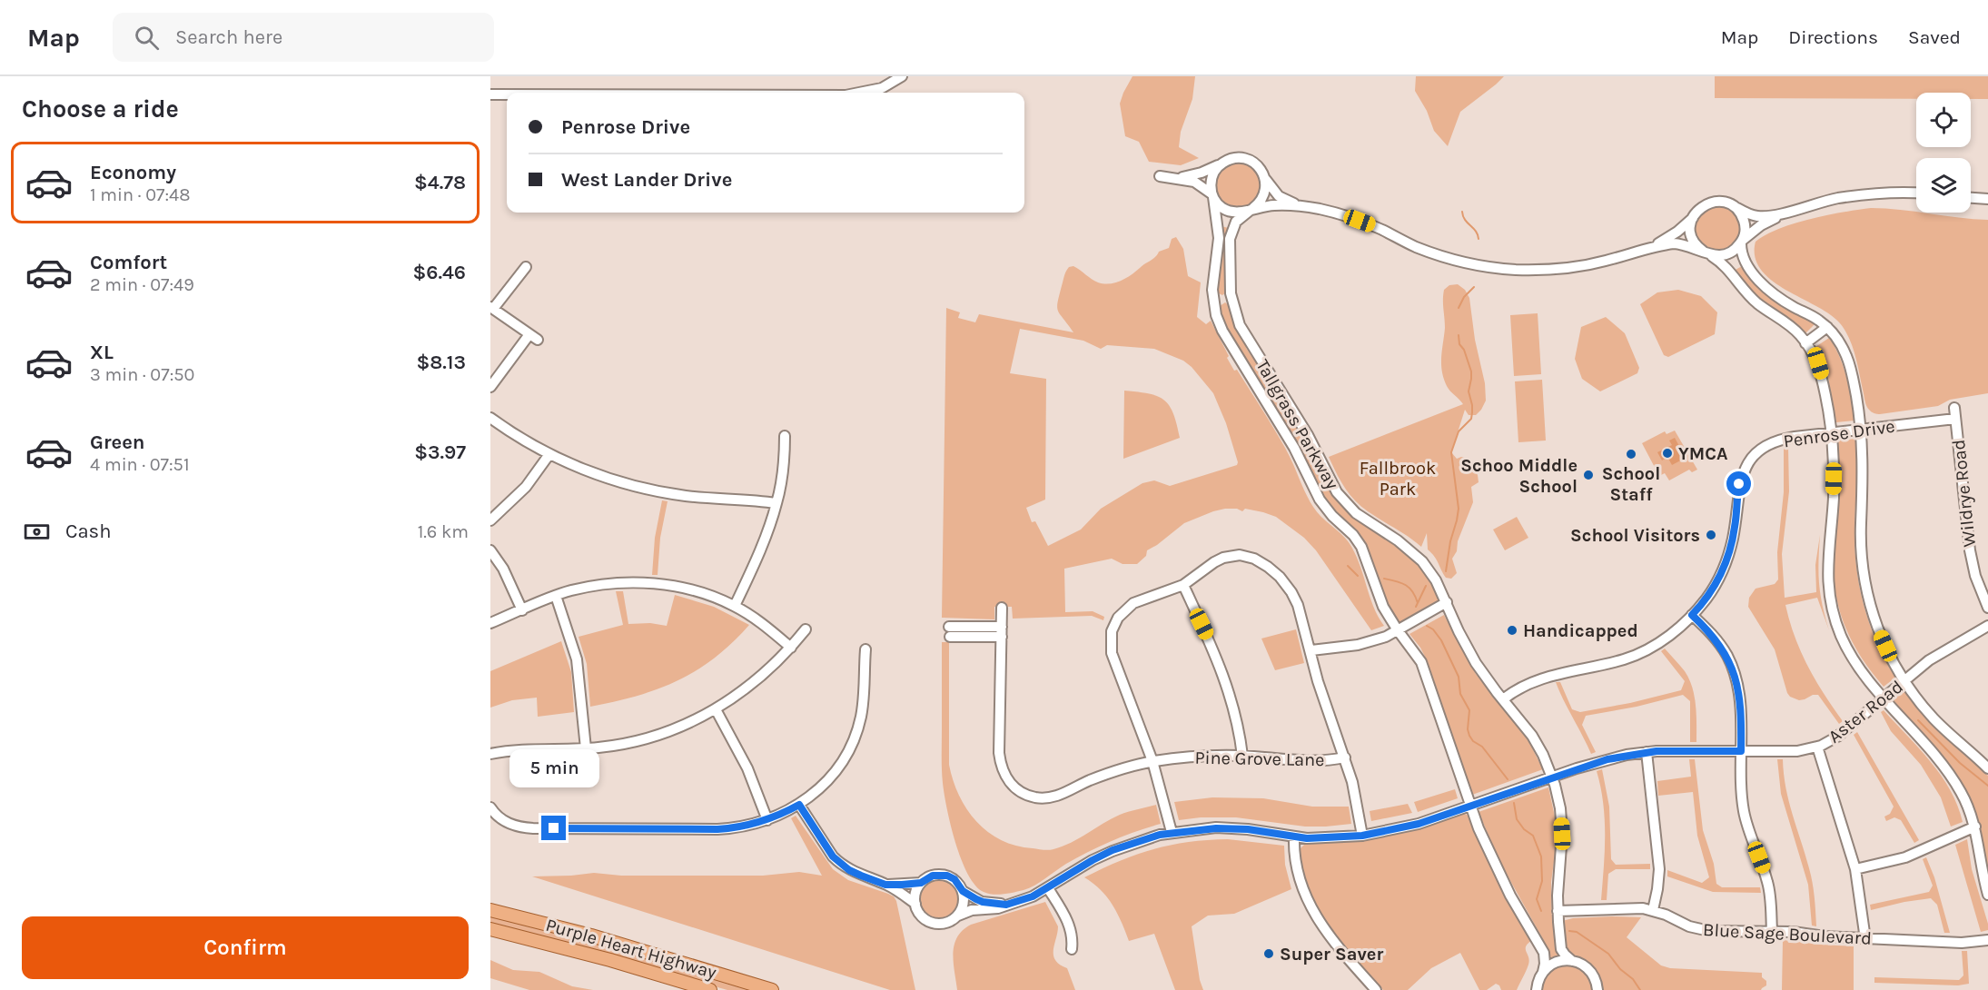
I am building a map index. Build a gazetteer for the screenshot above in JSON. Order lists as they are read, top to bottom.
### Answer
{
  "streets": {
    "main road": ["Purple Heart Highway"],
    "street": [
      "Tallgrass Parkway",
      "Penrose Drive",
      "Wildrye Road",
      "Aster Road",
      "Pine Grove Lane",
      "Blue Sage Boulevard"
    ]
  },
  "crossings": [
    ["Tallgrass Parkway", "Penrose Drive"],
    ["Tallgrass Parkway", "Aster Road"],
    ["Tallgrass Parkway", "Blue Sage Boulevard"],
    ["Penrose Drive", "Wildrye Road"]
  ],
  "parks": ["Fallbrook Park"],
  "places": [
    "YMCA",
    "School Staff",
    "Schoo Middle School",
    "School Visitors",
    "Handicapped",
    "Super Saver"
  ],
  "page": {
    "header": "Map",
    "search": "Search here",
    "nav": ["Map", "Directions", "Saved"],
    "heading": "Choose a ride",
    "banner": ["Penrose Drive", "West Lander Drive"],
    "list": [
      {
        "name": "Economy",
        "note": "1 min · 07:48",
        "value": "$4.78"
      },
      {
        "name": "Comfort",
        "note": "2 min · 07:49",
        "value": "$6.46"
      },
      {
        "name": "XL",
        "note": "3 min · 07:50",
        "value": "$8.13"
      },
      {
        "name": "Green",
        "note": "4 min · 07:51",
        "value": "$3.97"
      }
    ],
    "pay": ["Cash", "1.6 km"],
    "bubble": "5 min",
    "buttons": "Confirm"
  }
}
